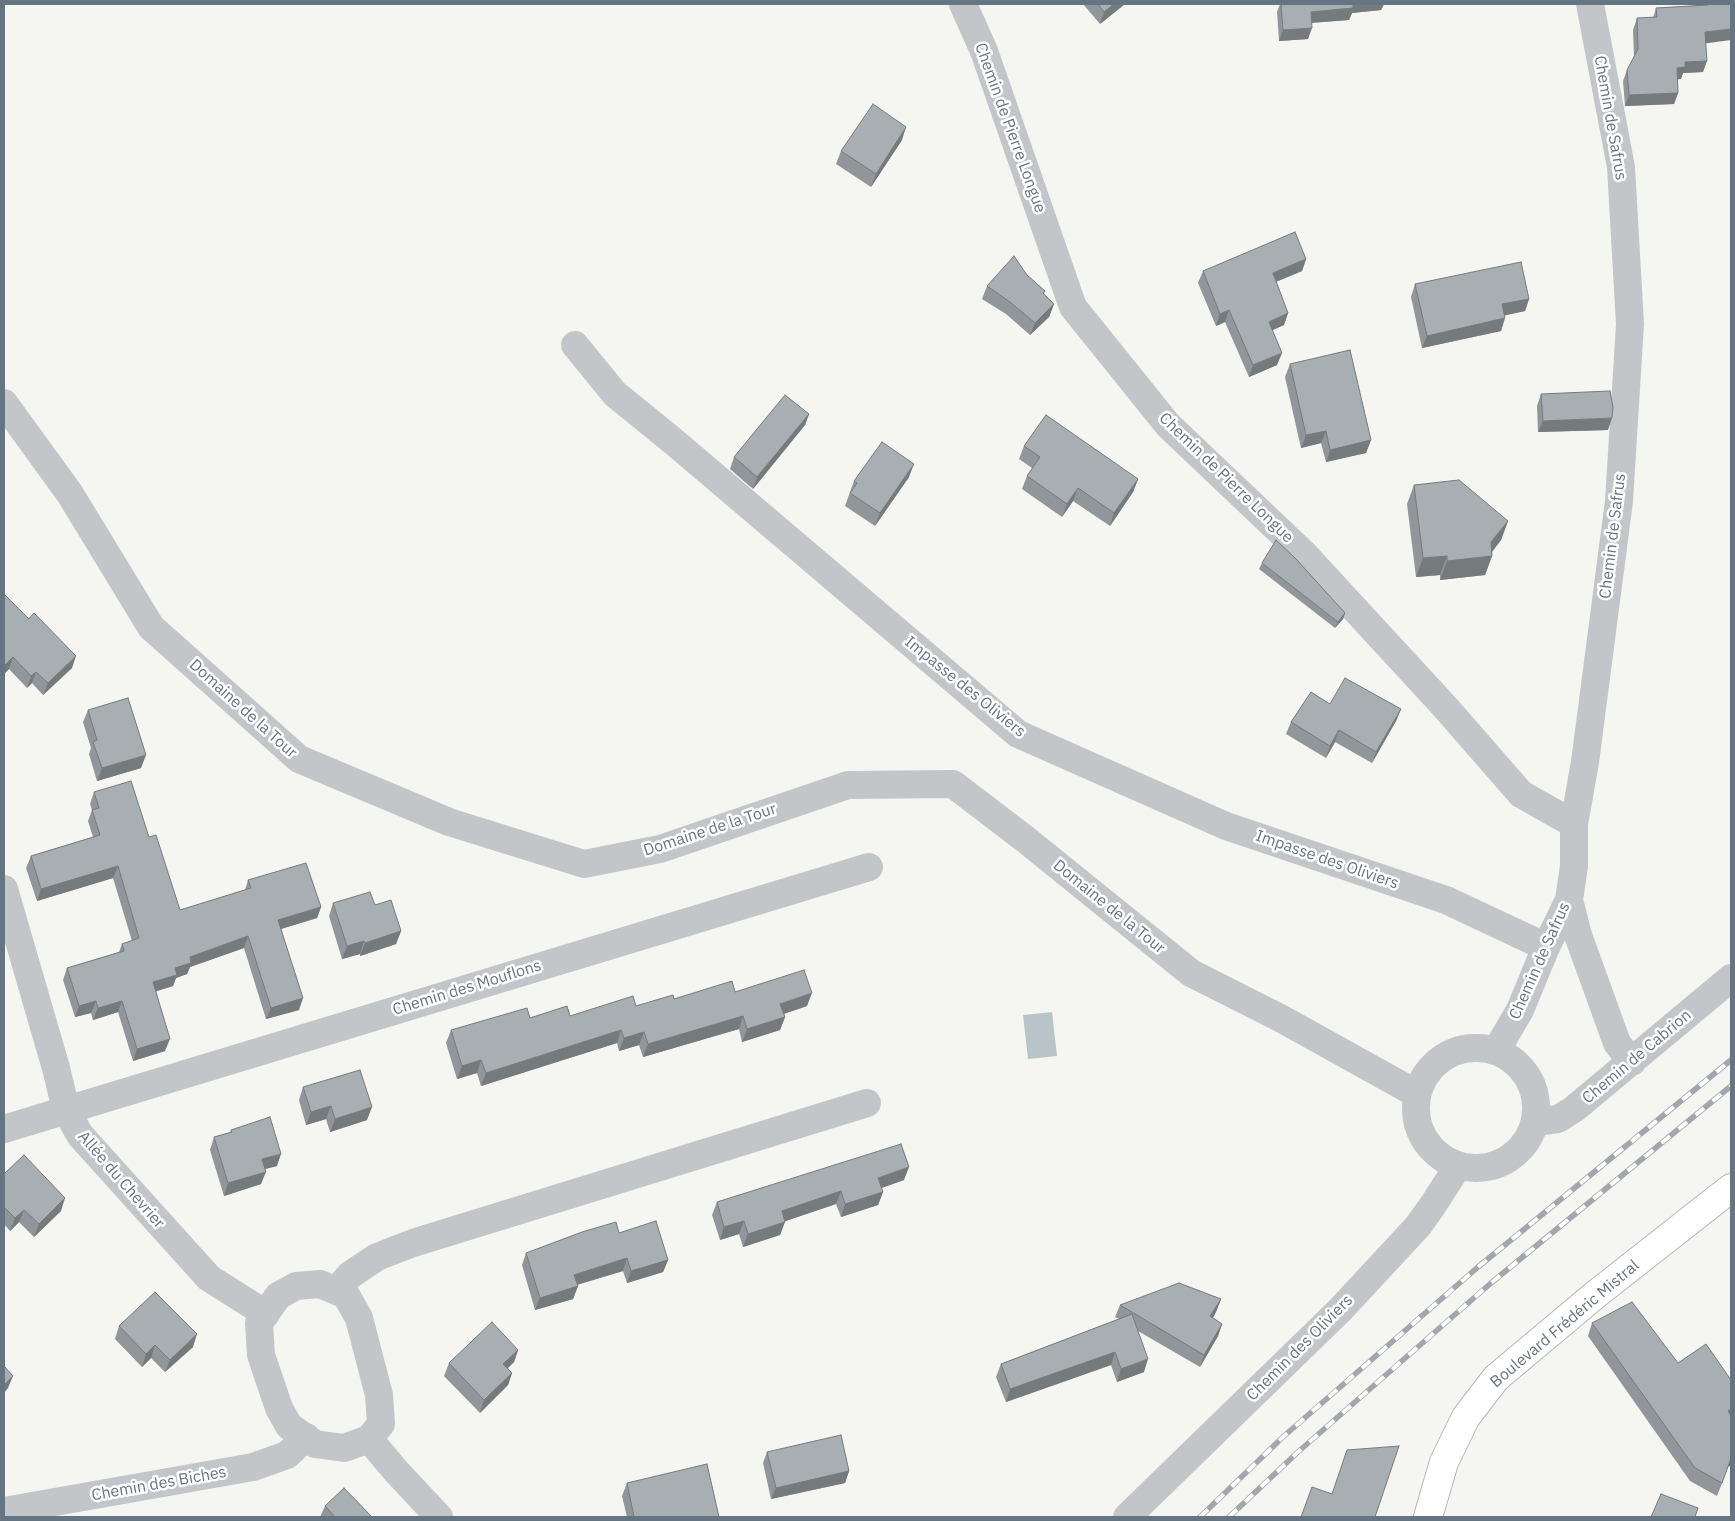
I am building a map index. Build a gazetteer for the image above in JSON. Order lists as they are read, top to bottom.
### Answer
{
  "streets": {
    "main road": ["Boulevard Frédéric Mistral"],
    "street": [
      "Chemin de Safrus",
      "Chemin de Pierre Longue",
      "Impasse des Oliviers",
      "Domaine de la Tour",
      "Chemin des Mouflons",
      "Chemin de Cabrion",
      "Allée du Chevrier",
      "Chemin des Oliviers",
      "Chemin des Biches"
    ]
  },
  "crossings": [
    ["Chemin de Safrus", "Chemin de Pierre Longue"],
    ["Chemin de Safrus", "Impasse des Oliviers"],
    ["Chemin de Safrus", "Domaine de la Tour"],
    ["Chemin de Safrus", "Chemin de Cabrion"],
    ["Chemin de Safrus", "Chemin des Oliviers"],
    ["Domaine de la Tour", "Chemin de Cabrion"],
    ["Domaine de la Tour", "Chemin des Oliviers"],
    ["Chemin des Mouflons", "Allée du Chevrier"],
    ["Chemin de Cabrion", "Chemin des Oliviers"],
    ["Allée du Chevrier", "Chemin des Biches"]
  ]
}
